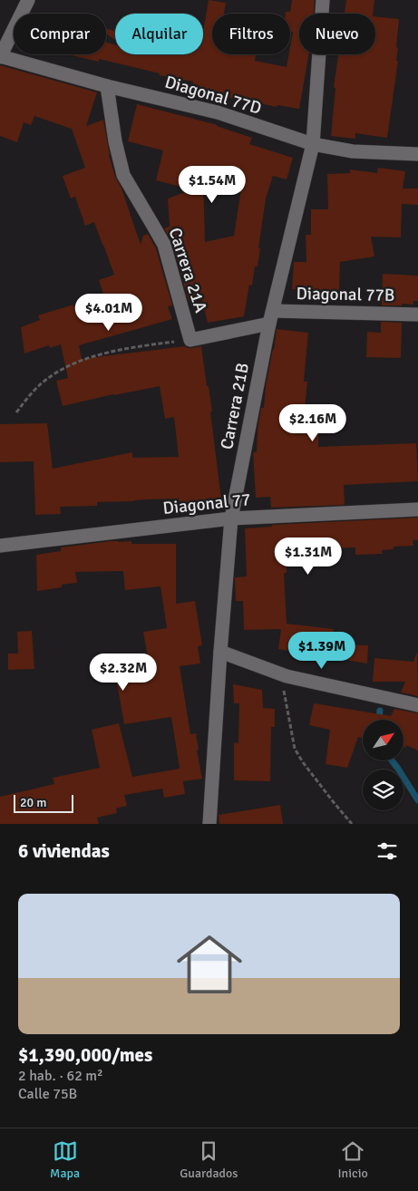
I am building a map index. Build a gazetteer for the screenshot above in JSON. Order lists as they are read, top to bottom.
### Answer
{
  "streets": {
    "street": [
      "Diagonal 77D",
      "Carrera 21A",
      "Diagonal 77B",
      "Carrera 21B",
      "Diagonal 77"
    ]
  },
  "crossings": [
    ["Diagonal 77D", "Carrera 21A"],
    ["Diagonal 77D", "Carrera 21B"],
    ["Carrera 21A", "Diagonal 77B"],
    ["Diagonal 77B", "Carrera 21B"],
    ["Carrera 21B", "Diagonal 77"]
  ],
  "scale_bar": "20 m",
  "north": "top right",
  "page": {
    "chip": [
      "Comprar",
      "Alquilar",
      "Filtros",
      "Nuevo"
    ],
    "price": [
      "$1.54M",
      "$4.01M",
      "$2.16M",
      "$1.31M",
      "$1.39M",
      "$2.32M"
    ],
    "scale": "20 m",
    "heading": "6 viviendas",
    "list": [
      {
        "name": "$1,390,000/mes",
        "note": "2 hab. · 62 m² · Calle 75B"
      }
    ],
    "tabs": ["Mapa", "Guardados", "Inicio"]
  }
}
